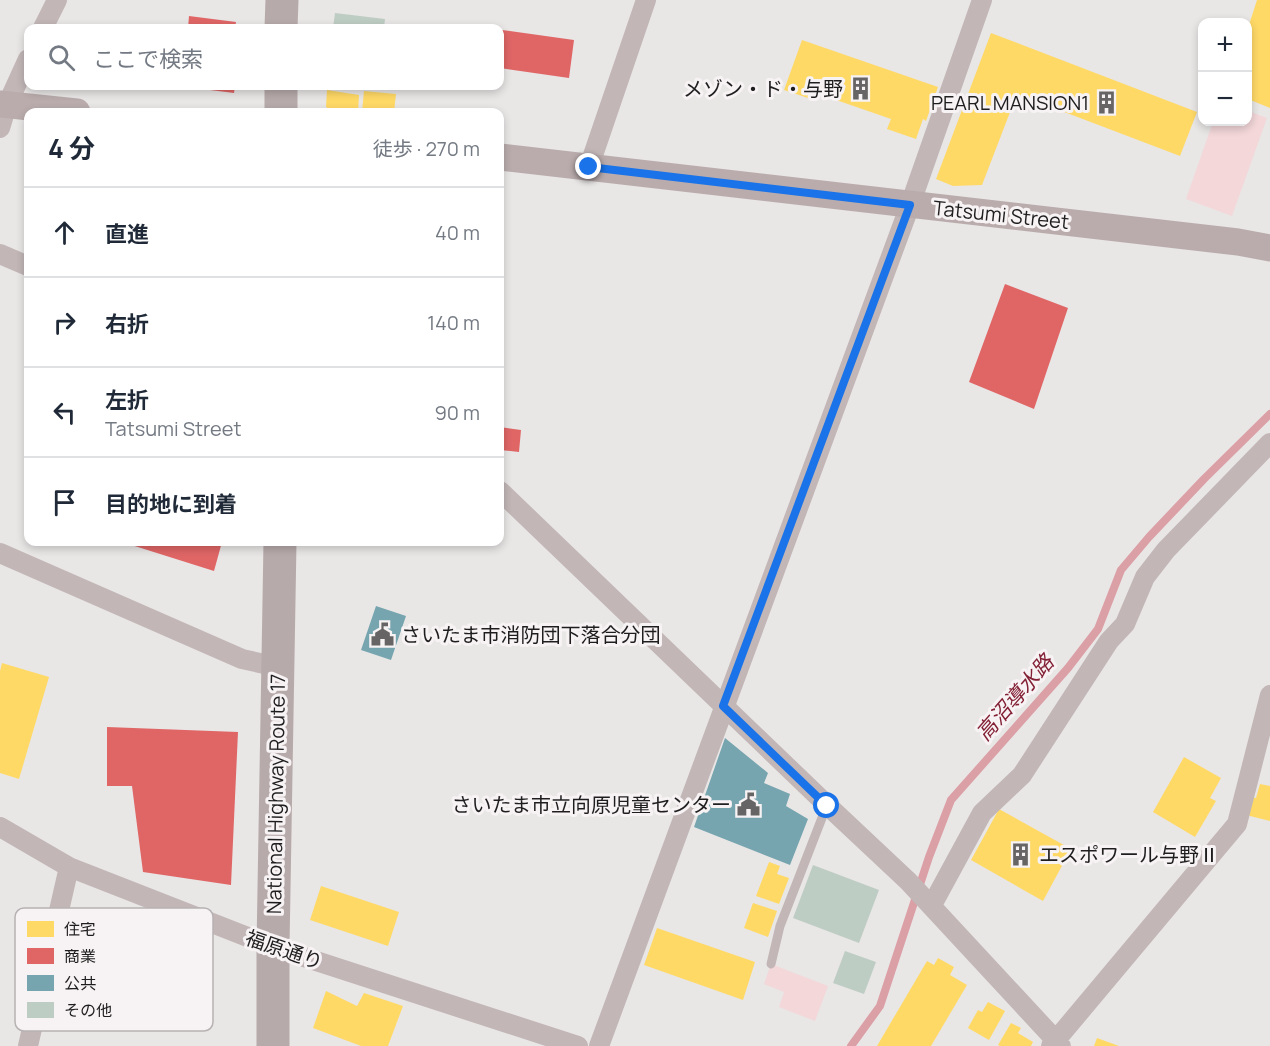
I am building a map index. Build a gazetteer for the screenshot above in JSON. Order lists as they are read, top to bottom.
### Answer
{
  "streets": {
    "highway": ["National Highway Route 17"],
    "street": ["Tatsumi Street", "福原通り"]
  },
  "crossings": [
    ["National Highway Route 17", "福原通り"]
  ],
  "water": ["高沼導水路"],
  "places": {
    "building": ["メゾン・ド・与野", "PEARL MANSION1", "エスポワール与野Ⅱ"],
    "public building": ["さいたま市消防団下落合分団", "さいたま市立向原児童センター"]
  },
  "legend": [
    "住宅",
    "商業",
    "公共",
    "その他"
  ],
  "page": {
    "map_buttons": ["+", "−"],
    "search": "ここで検索",
    "heading": ["4 分", "徒歩 · 270 m"],
    "list": [
      ["直進", "40 m"],
      ["右折", "140 m"],
      ["左折", "Tatsumi Street", "90 m"],
      "目的地に到着"
    ]
  }
}
